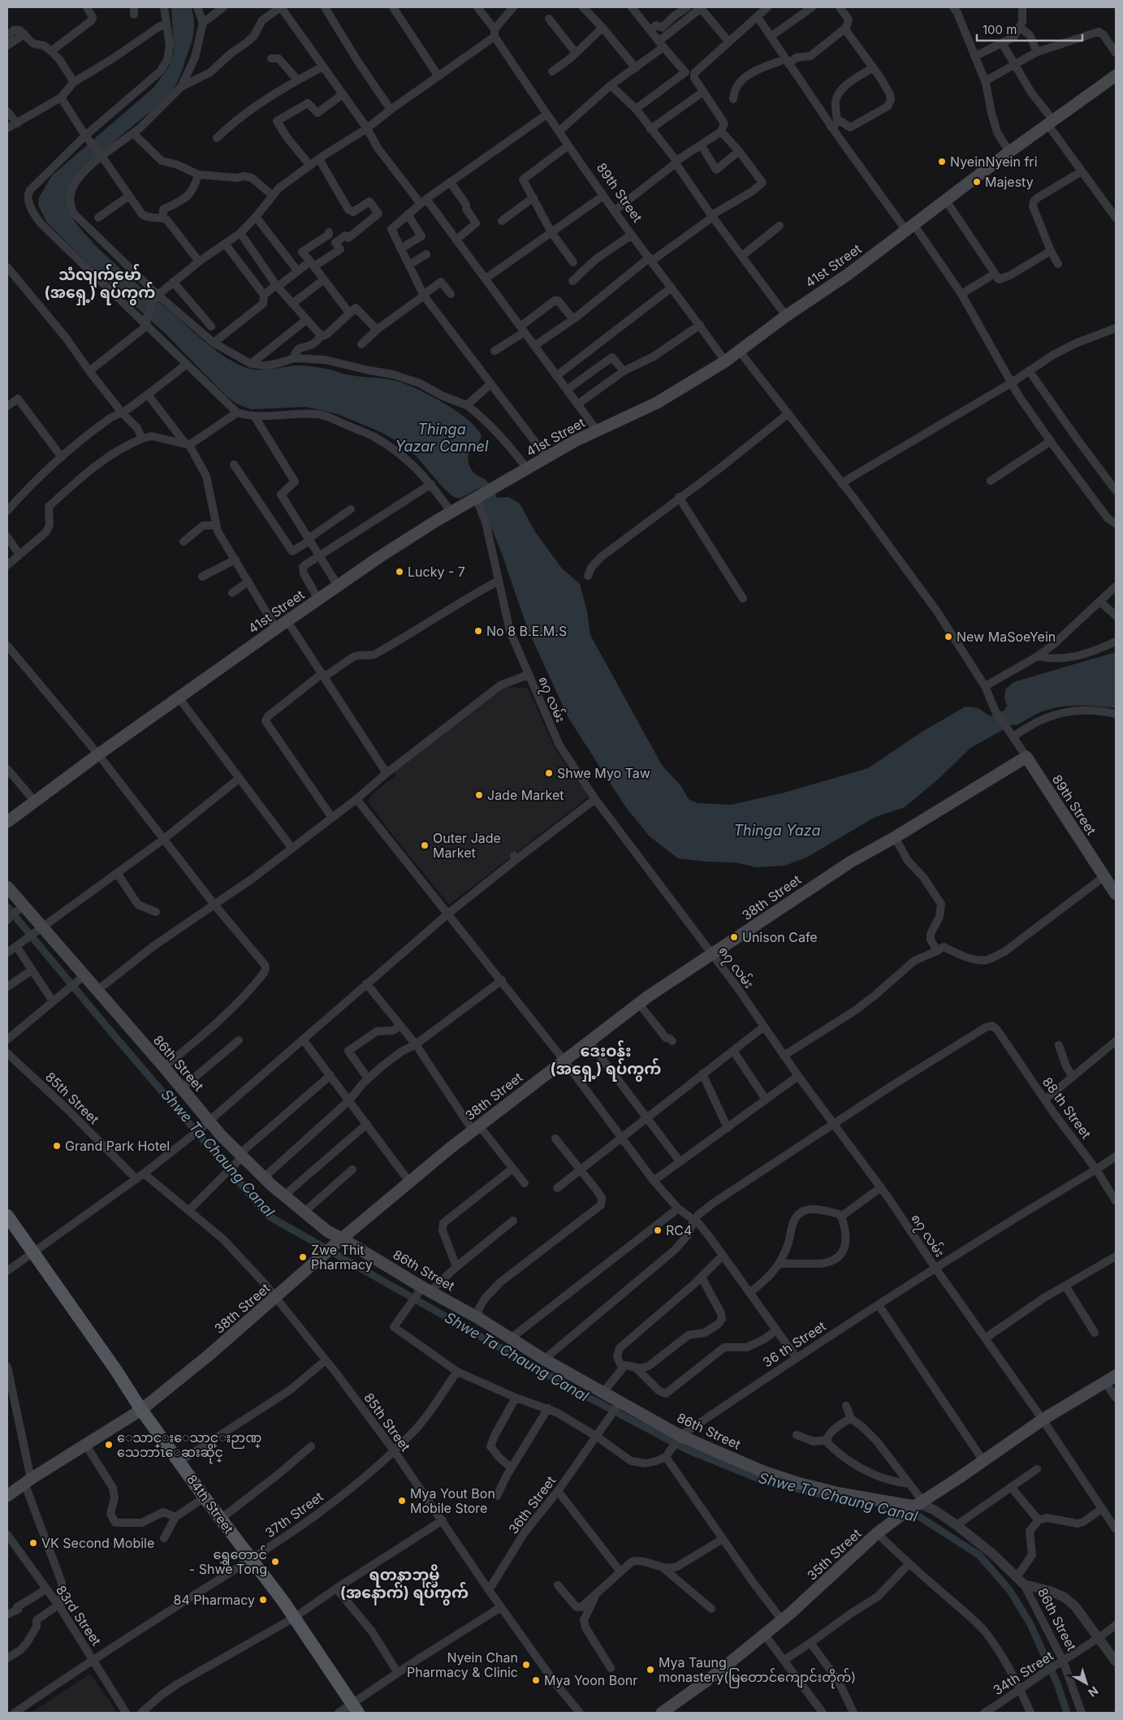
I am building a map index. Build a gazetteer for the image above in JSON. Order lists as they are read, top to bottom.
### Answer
{
  "streets": {
    "main road": [
      "89th Street",
      "41st Street",
      "38th Street",
      "86th Street",
      "84th Street",
      "35th Street"
    ],
    "street": [
      "၈၇ လမ်း",
      "85th Street",
      "88 th Street",
      "36 th Street",
      "36th Street",
      "37th Street",
      "83rd Street",
      "34th Street"
    ]
  },
  "crossings": [
    ["89th Street", "41st Street"],
    ["89th Street", "38th Street"],
    ["41st Street", "၈၇ လမ်း"],
    ["၈၇ လမ်း", "38th Street"],
    ["၈၇ လမ်း", "88 th Street"],
    ["၈၇ လမ်း", "36 th Street"],
    ["၈၇ လမ်း", "35th Street"],
    ["38th Street", "86th Street"],
    ["38th Street", "85th Street"],
    ["38th Street", "84th Street"],
    ["86th Street", "36 th Street"],
    ["86th Street", "36th Street"],
    ["86th Street", "35th Street"],
    ["86th Street", "34th Street"],
    ["85th Street", "36th Street"],
    ["85th Street", "37th Street"],
    ["88 th Street", "36 th Street"],
    ["84th Street", "37th Street"],
    ["37th Street", "83rd Street"]
  ],
  "districts": ["သံလျက်မော် (အရှေ့) ရပ်ကွက်", "ဒေးဝန်း (အရှေ့) ရပ်ကွက်", "ရတနာဘုမ္မိ (အနောက်) ရပ်ကွက်"],
  "water": ["Thinga Yazar Cannel", "Thinga Yaza", "Shwe Ta Chaung Canal"],
  "places": [
    "NyeinNyein fri",
    "Majesty",
    "Lucky - 7",
    "No 8 B.E.M.S",
    "New MaSoeYein",
    "Shwe Myo Taw",
    "Jade Market",
    "Outer Jade Market",
    "Unison Cafe",
    "Grand Park Hotel",
    "RC4",
    "Zwe Thit Pharmacy",
    "ေသာင္းေသာင္းဉာဏ္ သေဘာၤေဆးဆိုင္",
    "Mya Yout Bon Mobile Store",
    "VK Second Mobile",
    "ရွှေတောင် - Shwe Tong",
    "84 Pharmacy",
    "Nyein Chan Pharmacy & Clinic",
    "Mya Taung monastery(မြတောင်ကျောင်းတိုက်)",
    "Mya Yoon Bonr"
  ],
  "scale_bar": "100 m",
  "north": "bottom right"
}
